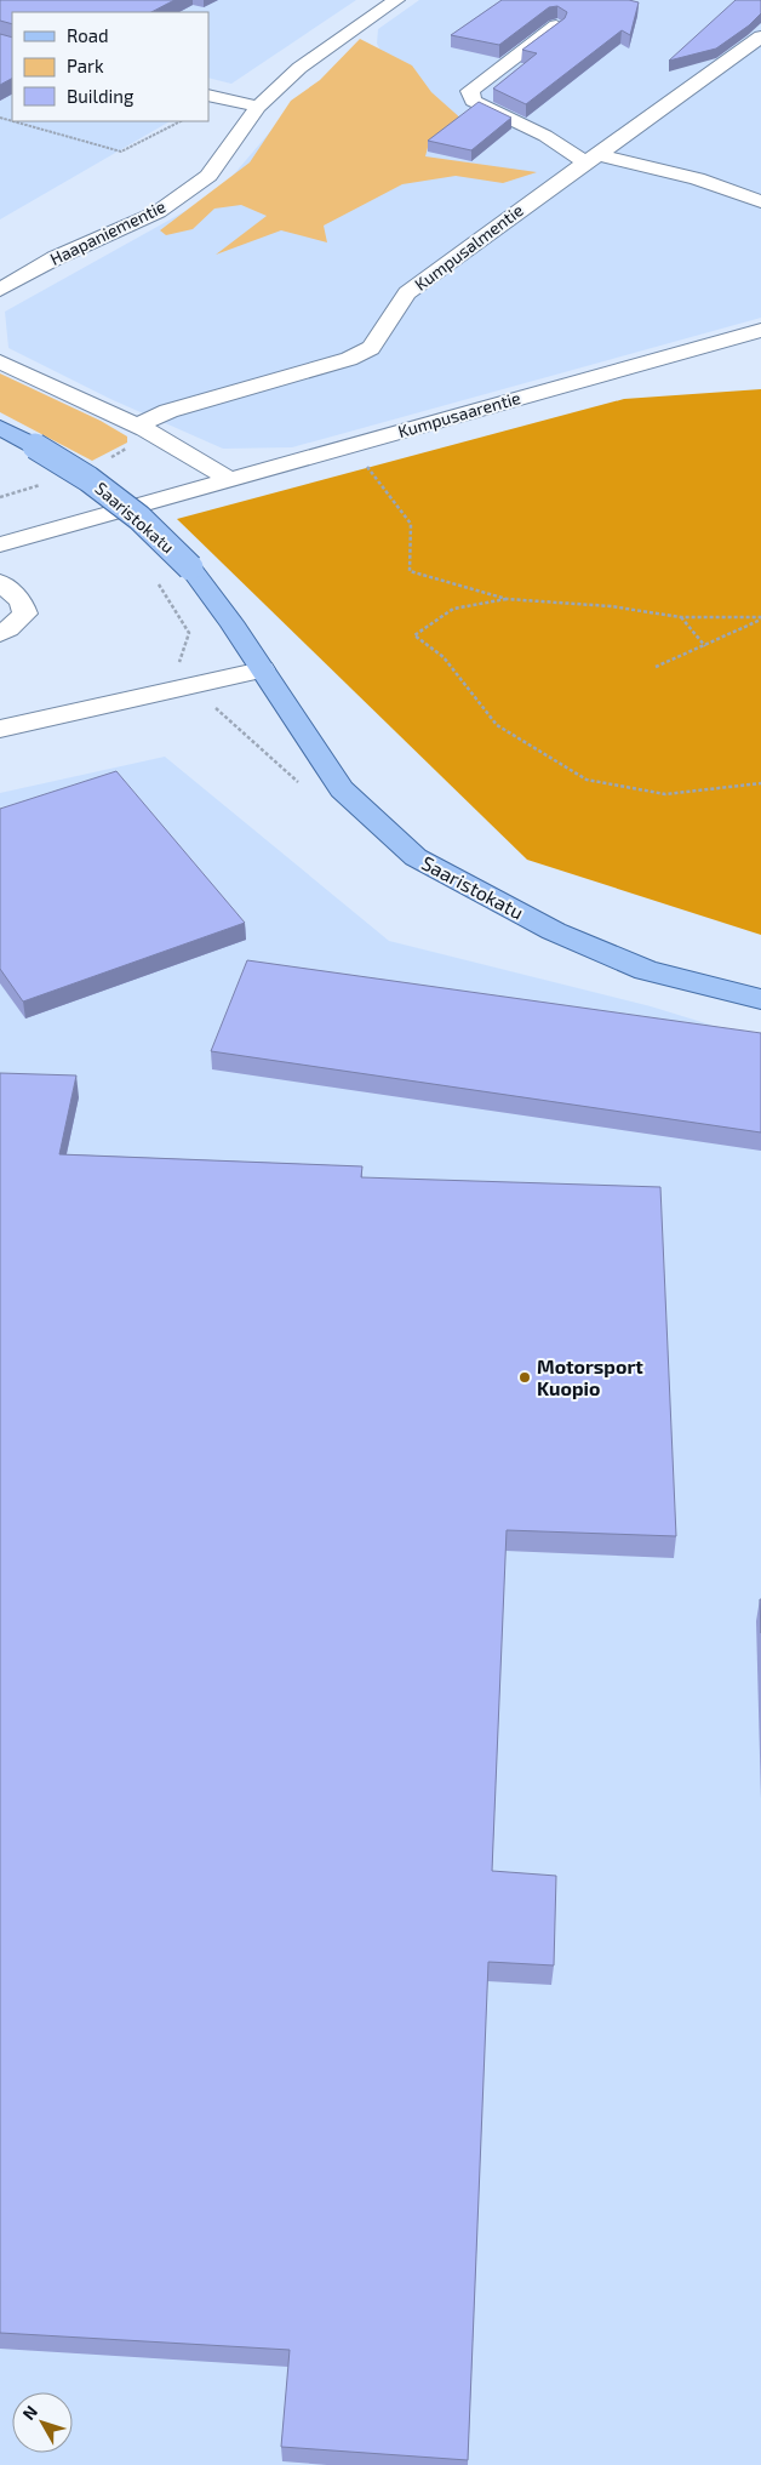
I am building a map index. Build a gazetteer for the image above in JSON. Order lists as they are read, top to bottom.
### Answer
{
  "streets": {
    "main road": ["Saaristokatu"],
    "street": ["Haapaniementie", "Kumpusalmentie", "Kumpusaarentie"]
  },
  "places": ["Motorsport Kuopio"],
  "legend": ["Road", "Park", "Building"],
  "north": "top left"
}
